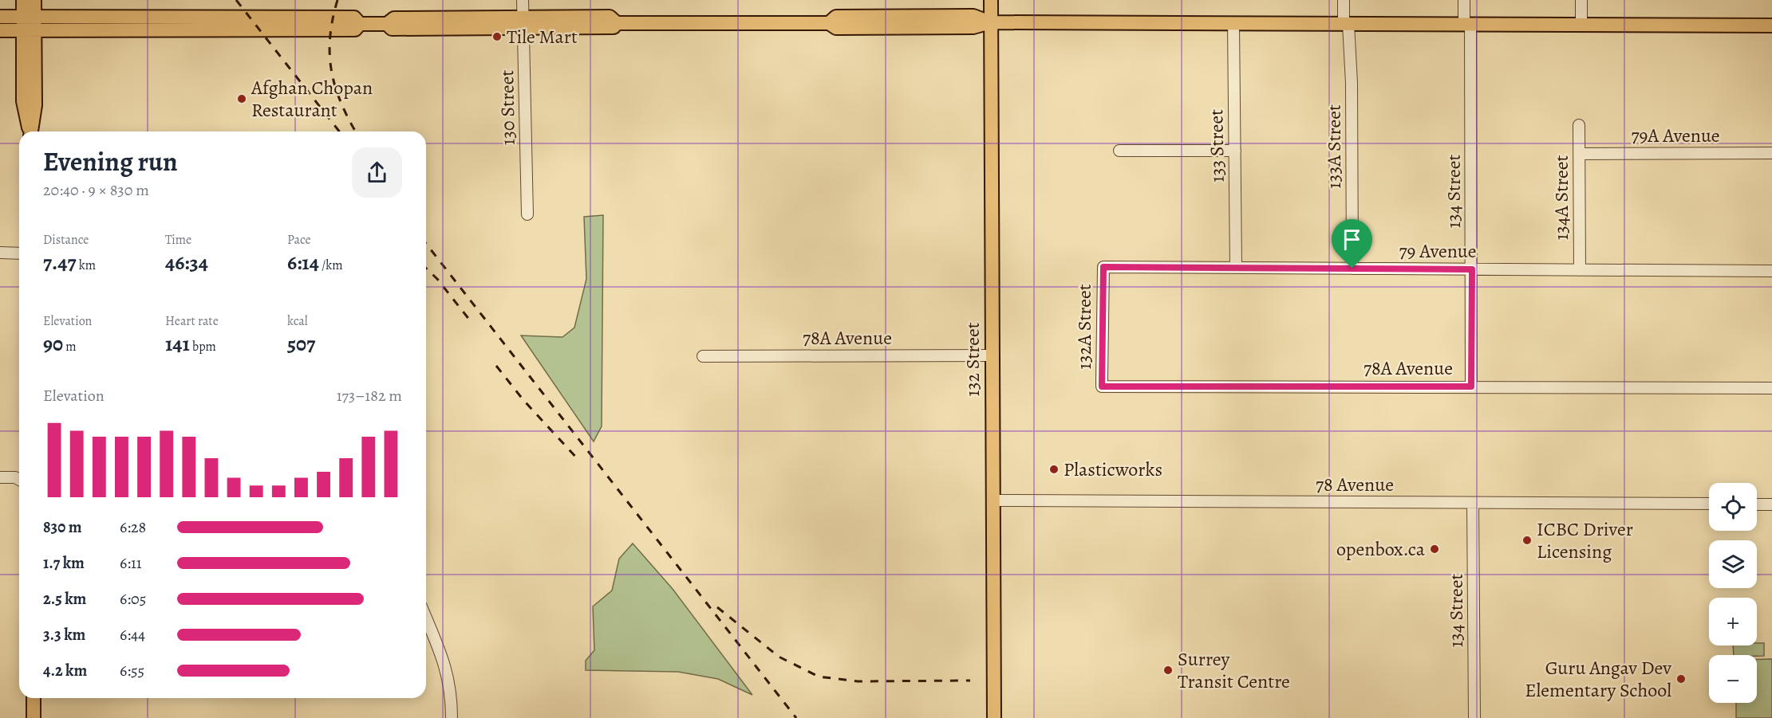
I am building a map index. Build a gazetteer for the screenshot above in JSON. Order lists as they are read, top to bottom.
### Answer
{
  "streets": {
    "main road": ["132 Street"],
    "street": [
      "130 Street",
      "79A Avenue",
      "133 Street",
      "133A Street",
      "134 Street",
      "134A Street",
      "79 Avenue",
      "132A Street",
      "78A Avenue",
      "78 Avenue"
    ]
  },
  "crossings": [
    ["79A Avenue", "134A Street"],
    ["133 Street", "79 Avenue"],
    ["133A Street", "79 Avenue"],
    ["134 Street", "79 Avenue"],
    ["134 Street", "78A Avenue"],
    ["134 Street", "78 Avenue"],
    ["134A Street", "79 Avenue"],
    ["79 Avenue", "132A Street"],
    ["132A Street", "78A Avenue"],
    ["78A Avenue", "132 Street"],
    ["132 Street", "78 Avenue"]
  ],
  "places": [
    "Tile Mart",
    "Afghan Chopan Restaurant",
    "Plasticworks",
    "ICBC Driver Licensing",
    "openbox.ca",
    "Surrey Transit Centre",
    "Guru Angav Dev Elementary School"
  ],
  "page": {
    "heading": ["Evening run", "20:40 · 9 × 830 m"],
    "stats": [
      ["Distance", "7.47 km"],
      ["Time", "46:34"],
      ["Pace", "6:14 /km"],
      ["Elevation", "90 m"],
      ["Heart rate", "141 bpm"],
      ["kcal", "507"]
    ],
    "chart": ["Elevation", "173–182 m"],
    "map_buttons": ["+", "−"],
    "list": [
      {
        "name": "830 m",
        "note": "6:28"
      },
      {
        "name": "1.7 km",
        "note": "6:11"
      },
      {
        "name": "2.5 km",
        "note": "6:05"
      },
      {
        "name": "3.3 km",
        "note": "6:44"
      },
      {
        "name": "4.2 km",
        "note": "6:55"
      }
    ]
  }
}
